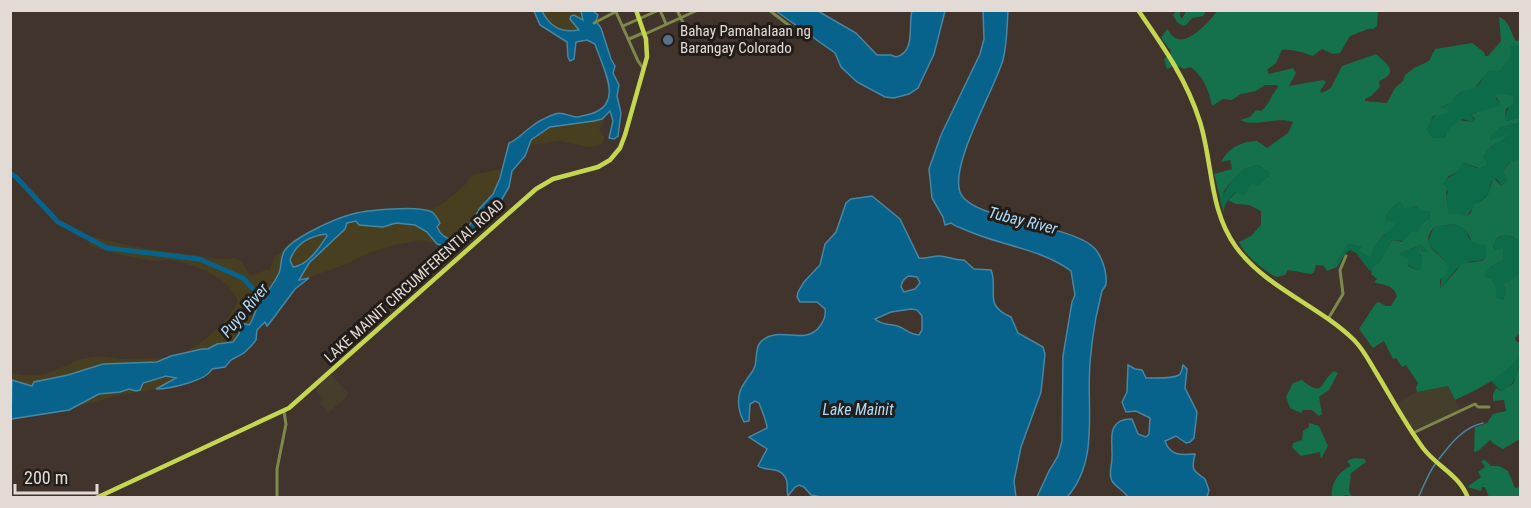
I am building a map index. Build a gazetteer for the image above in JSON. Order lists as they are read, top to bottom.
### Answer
{
  "streets": {
    "main road": ["LAKE MAINIT CIRCUMFERENTIAL ROAD"]
  },
  "water": ["Tubay River", "Puyo River", "Lake Mainit"],
  "places": ["Bahay Pamahalaan ng Barangay Colorado"],
  "scale_bar": "200 m"
}
